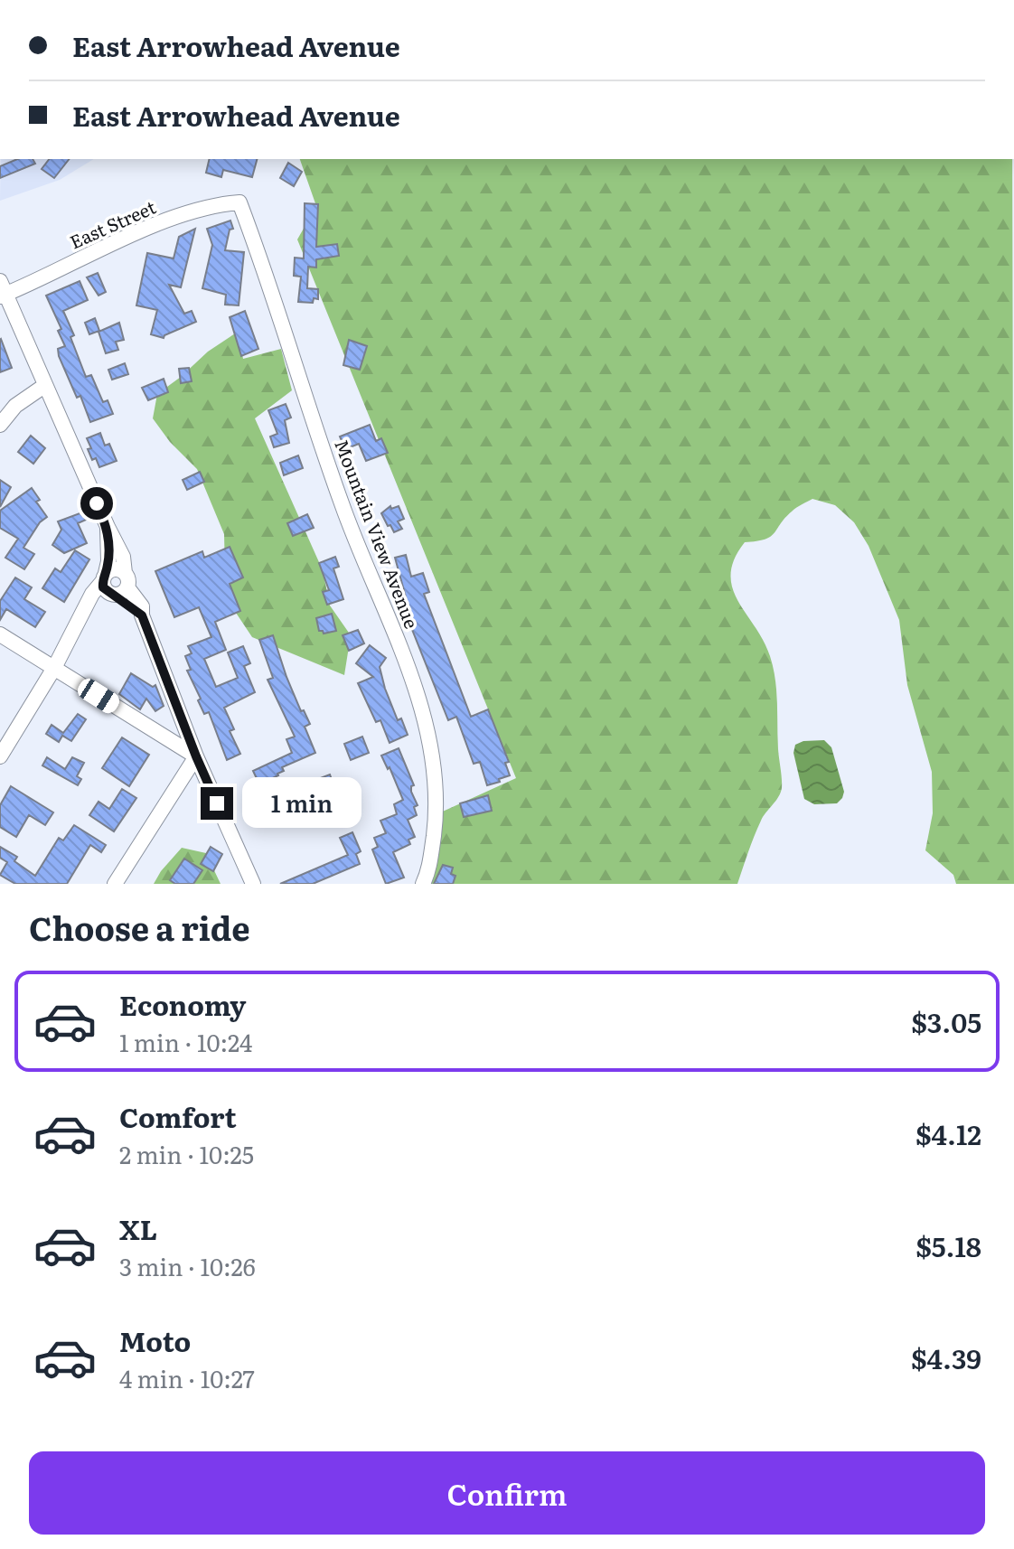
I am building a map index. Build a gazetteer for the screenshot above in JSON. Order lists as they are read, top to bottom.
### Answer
{
  "streets": {
    "street": ["East Street", "Mountain View Avenue"]
  },
  "crossings": [
    ["East Street", "Mountain View Avenue"]
  ],
  "page": {
    "banner": ["East Arrowhead Avenue", "East Arrowhead Avenue"],
    "bubble": "1 min",
    "heading": "Choose a ride",
    "list": [
      {
        "name": "Economy",
        "note": "1 min · 10:24",
        "value": "$3.05"
      },
      {
        "name": "Comfort",
        "note": "2 min · 10:25",
        "value": "$4.12"
      },
      {
        "name": "XL",
        "note": "3 min · 10:26",
        "value": "$5.18"
      },
      {
        "name": "Moto",
        "note": "4 min · 10:27",
        "value": "$4.39"
      }
    ],
    "buttons": "Confirm"
  }
}
